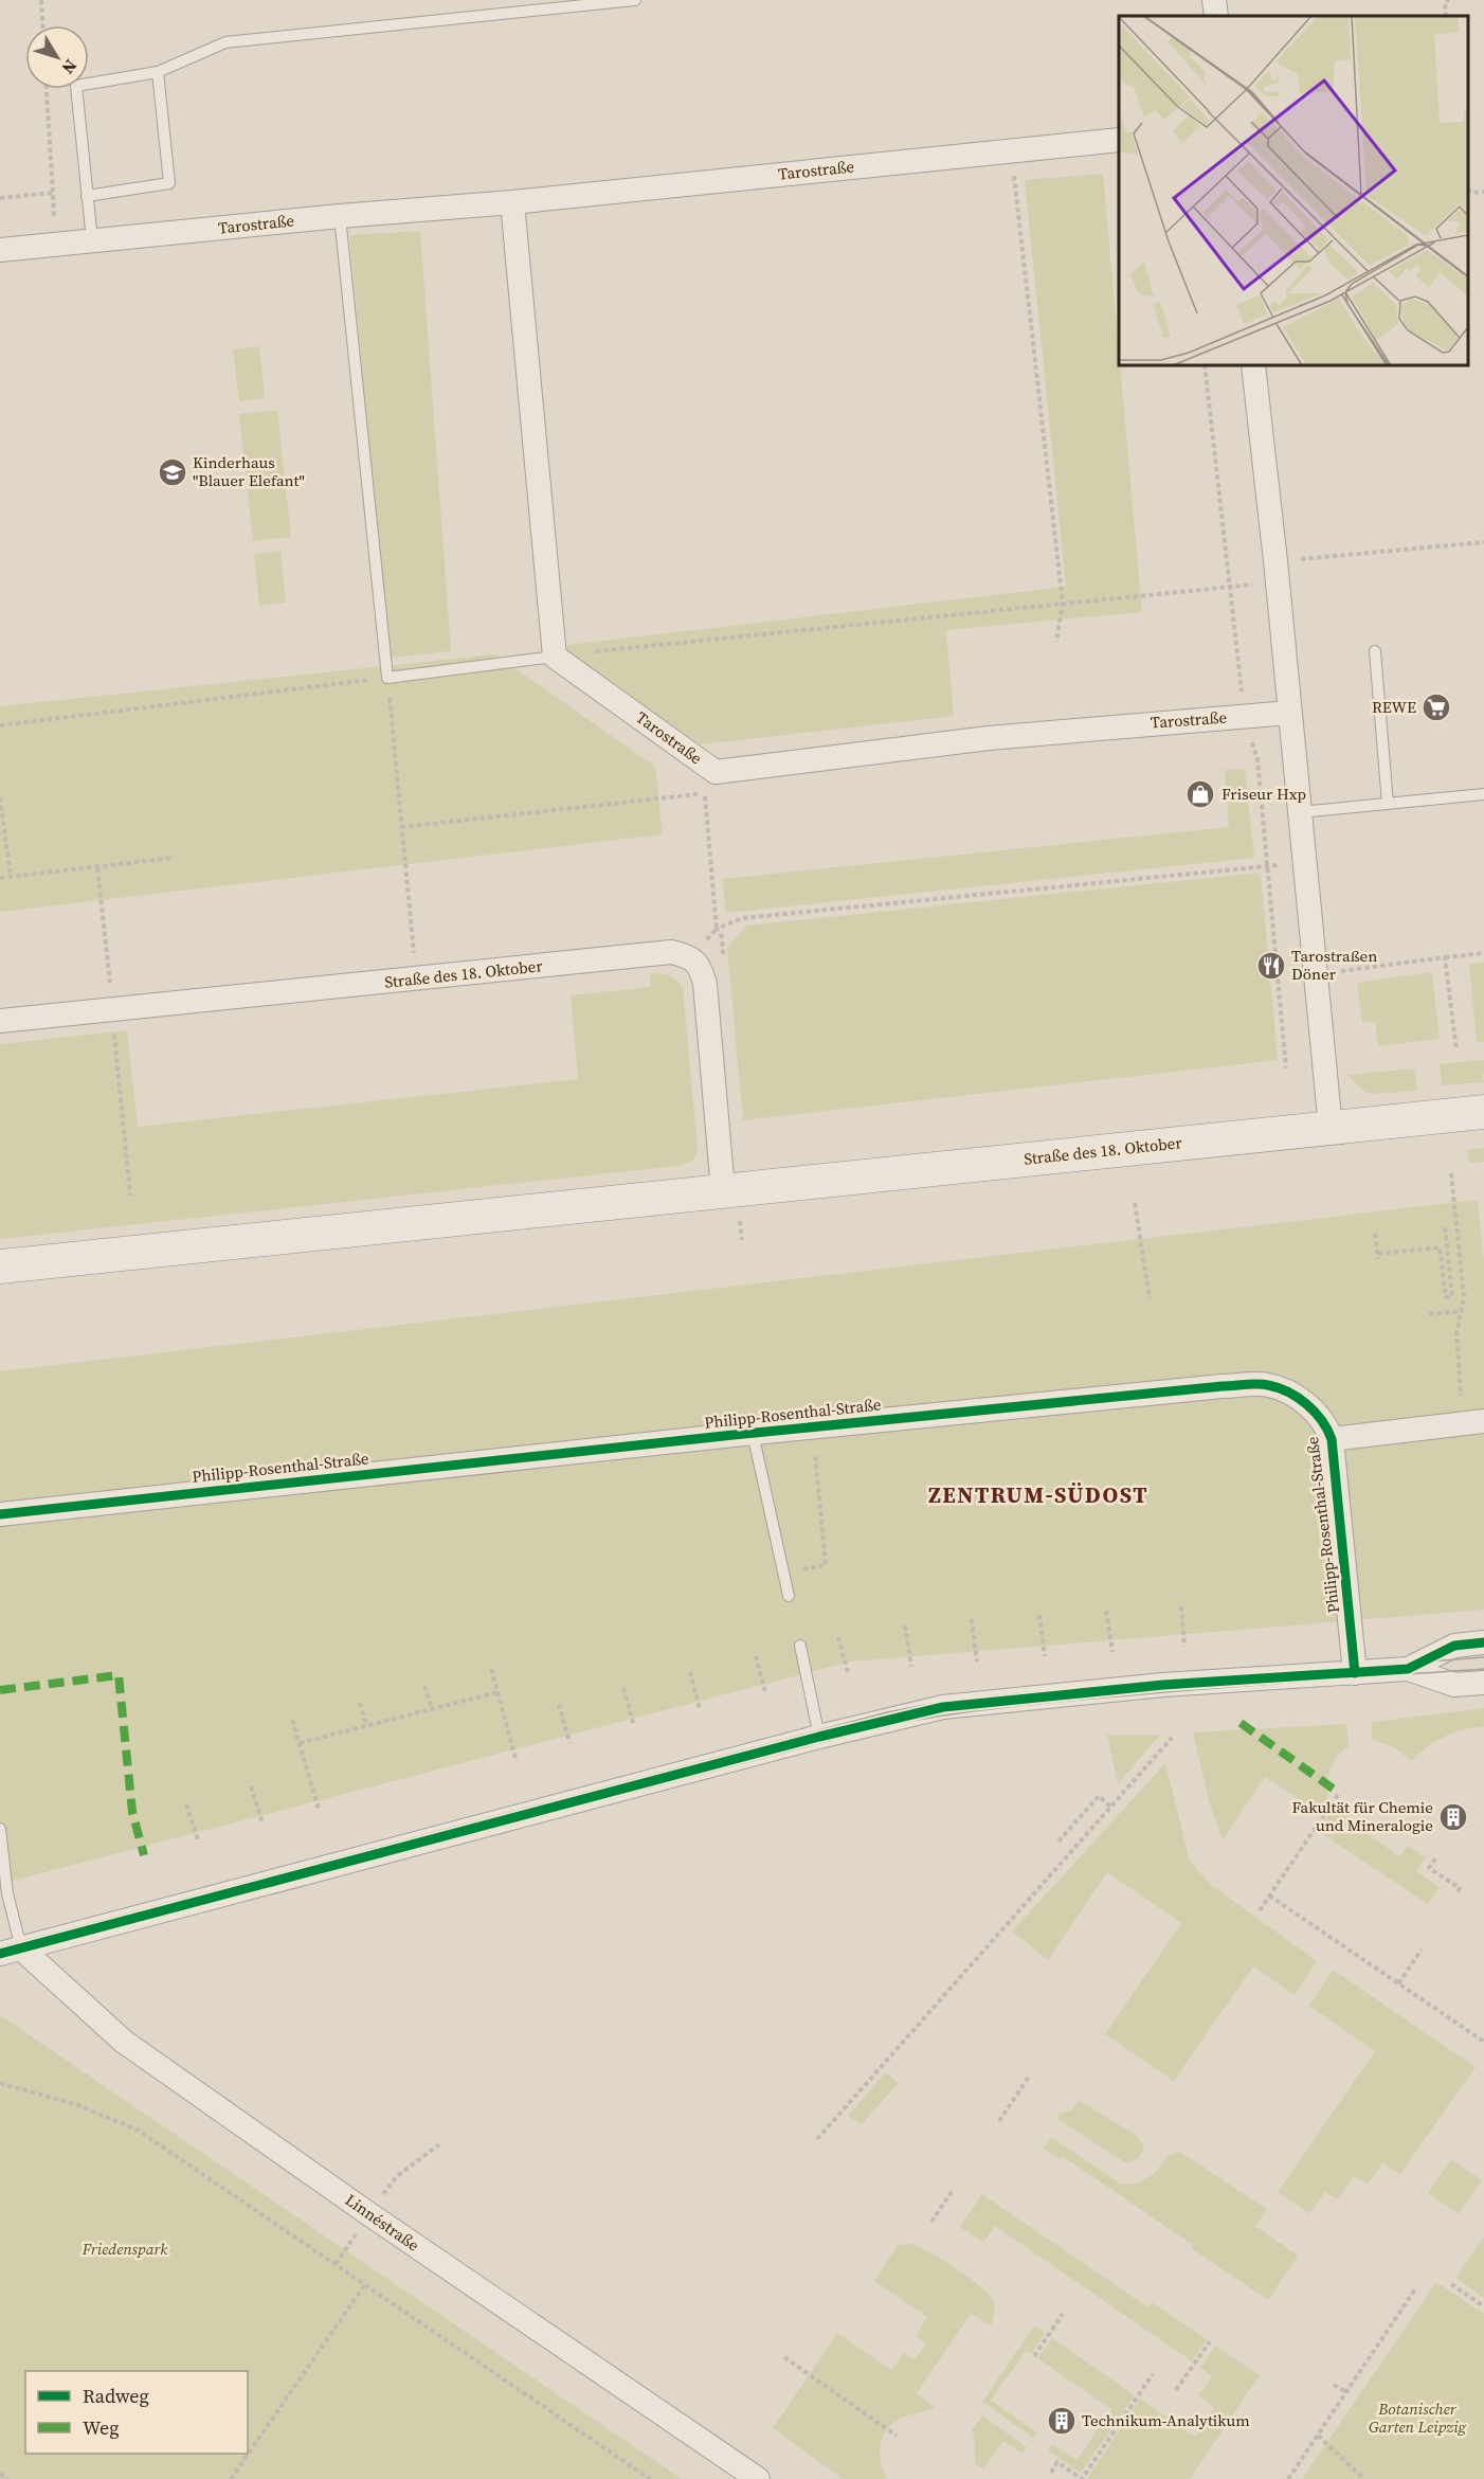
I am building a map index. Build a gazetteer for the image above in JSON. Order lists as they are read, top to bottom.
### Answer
{
  "streets": {
    "main road": ["Straße des 18. Oktober"],
    "street": ["Tarostraße", "Philipp-Rosenthal-Straße", "Linnéstraße"]
  },
  "districts": ["ZENTRUM-SÜDOST"],
  "parks": ["Friedenspark", "Botanischer Garten Leipzig"],
  "places": {
    "school or university": ["Kinderhaus \"Blauer Elefant\""],
    "supermarket": ["REWE"],
    "shop": ["Friseur Hxp"],
    "restaurant": ["Tarostraßen Döner"],
    "building": ["Fakultät für Chemie und Mineralogie", "Technikum-Analytikum"]
  },
  "legend": ["Radweg", "Weg"],
  "north": "bottom right"
}
